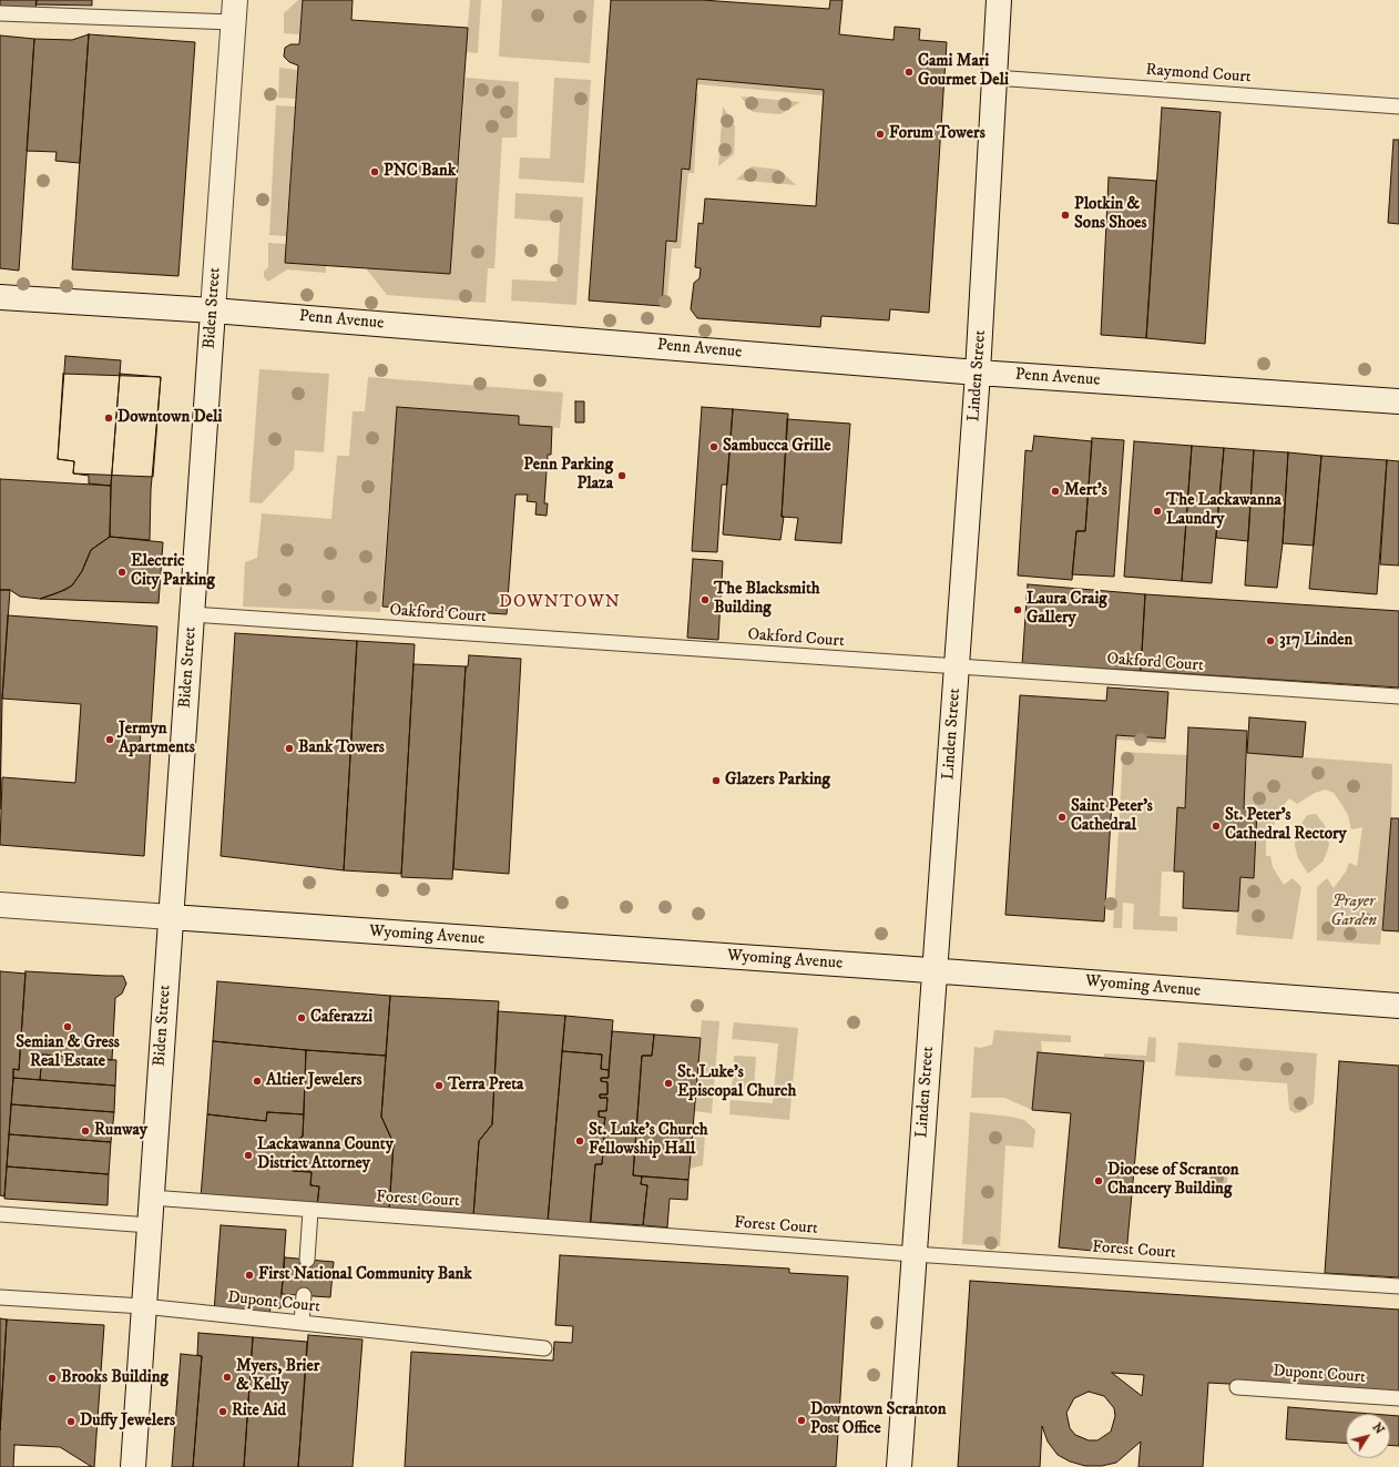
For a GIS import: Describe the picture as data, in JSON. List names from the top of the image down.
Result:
{
  "streets": {
    "main road": [
      "Biden Street",
      "Penn Avenue",
      "Linden Street",
      "Wyoming Avenue"
    ],
    "lane": [
      "Raymond Court",
      "Oakford Court",
      "Forest Court",
      "Dupont Court"
    ]
  },
  "crossings": [
    ["Raymond Court", "Linden Street"],
    ["Biden Street", "Penn Avenue"],
    ["Biden Street", "Oakford Court"],
    ["Biden Street", "Wyoming Avenue"],
    ["Biden Street", "Forest Court"],
    ["Biden Street", "Dupont Court"],
    ["Penn Avenue", "Linden Street"],
    ["Linden Street", "Oakford Court"],
    ["Linden Street", "Wyoming Avenue"],
    ["Linden Street", "Forest Court"]
  ],
  "districts": ["DOWNTOWN"],
  "parks": ["Prayer Garden"],
  "places": [
    "Cami Mari Gourmet Deli",
    "Forum Towers",
    "PNC Bank",
    "Plotkin & Sons Shoes",
    "Downtown Deli",
    "Sambucca Grille",
    "Penn Parking Plaza",
    "Mert's",
    "The Lackawanna Laundry",
    "Electric City Parking",
    "The Blacksmith Building",
    "Laura Craig Gallery",
    "317 Linden",
    "Jermyn Apartments",
    "Bank Towers",
    "Glazers Parking",
    "Saint Peter's Cathedral",
    "St. Peter's Cathedral Rectory",
    "Caferazzi",
    "Semian & Gress Real Estate",
    "Altier Jewelers",
    "St. Luke's Episcopal Church",
    "Terra Preta",
    "Runway",
    "St. Luke's Church Fellowship Hall",
    "Lackawanna County District Attorney",
    "Diocese of Scranton Chancery Building",
    "First National Community Bank",
    "Myers, Brier & Kelly",
    "Brooks Building",
    "Rite Aid",
    "Downtown Scranton Post Office",
    "Duffy Jewelers"
  ],
  "north": "top right"
}
